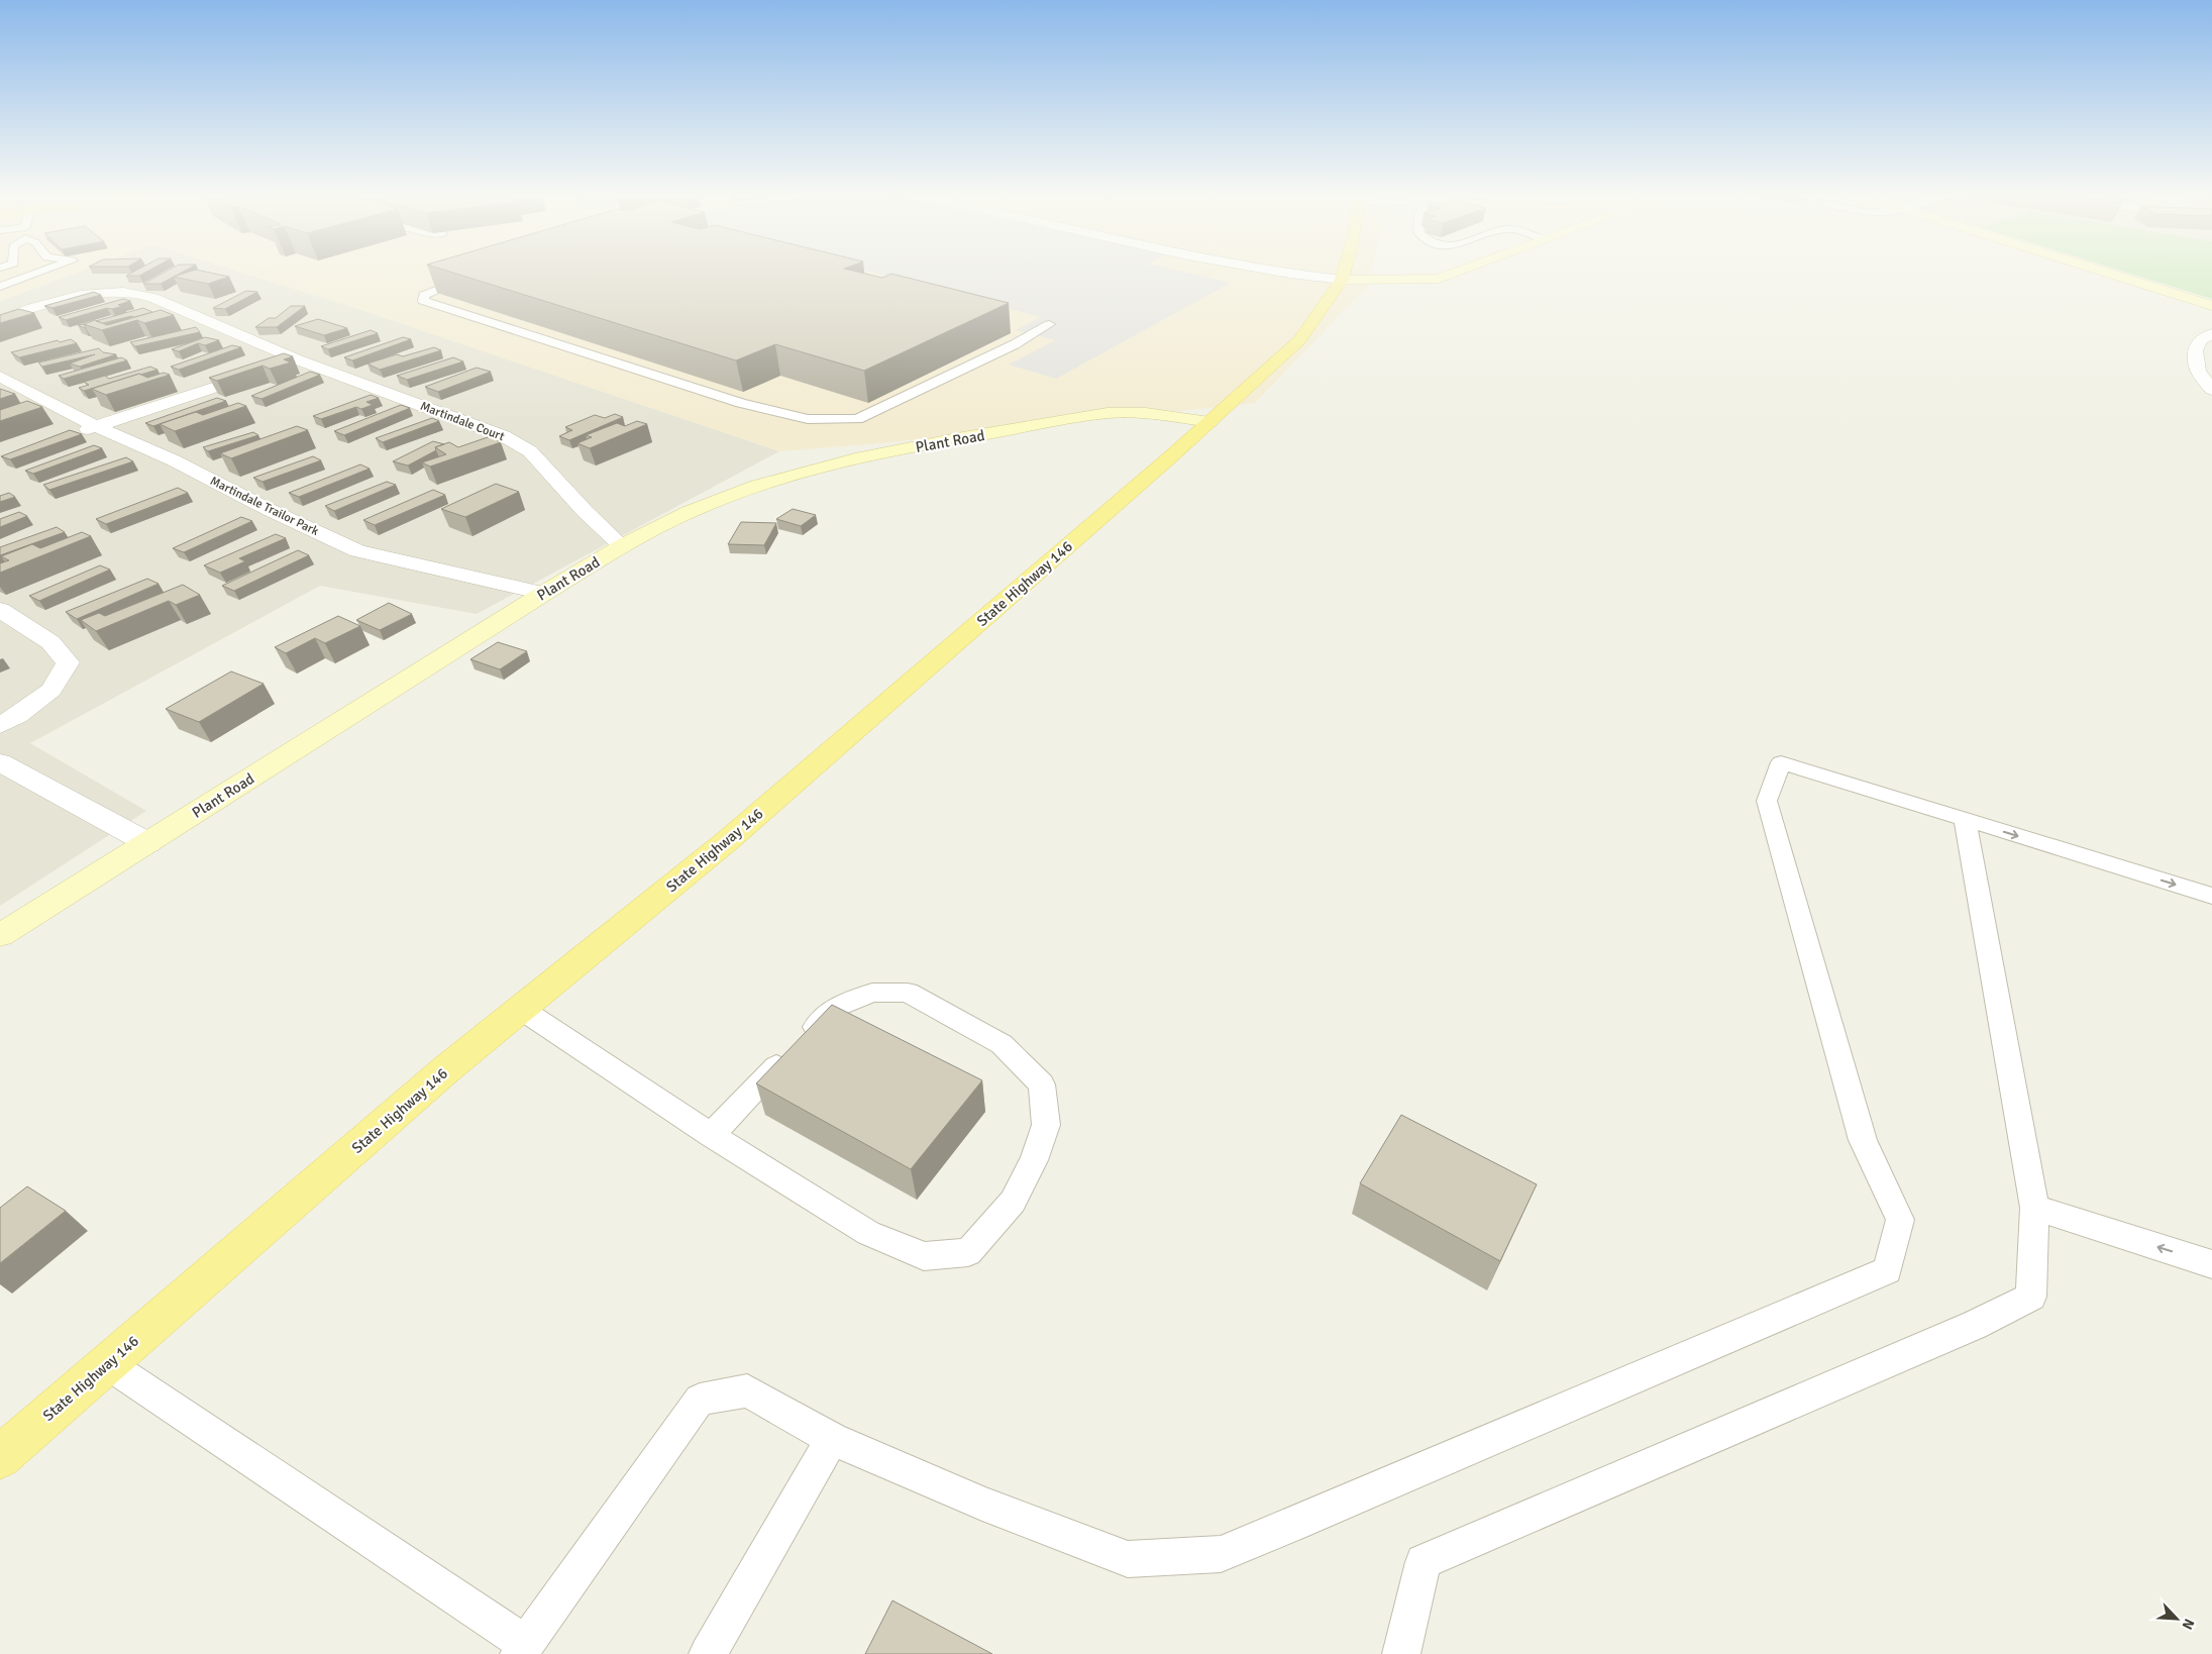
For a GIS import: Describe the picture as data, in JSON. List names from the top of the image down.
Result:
{
  "streets": {
    "main road": ["State Highway 146"],
    "street": ["Martindale Court", "Plant Road", "Martindale Trailor Park"]
  },
  "crossings": [
    ["Martindale Court", "Plant Road"],
    ["Plant Road", "Martindale Trailor Park"],
    ["Plant Road", "State Highway 146"]
  ],
  "north": "bottom right"
}
